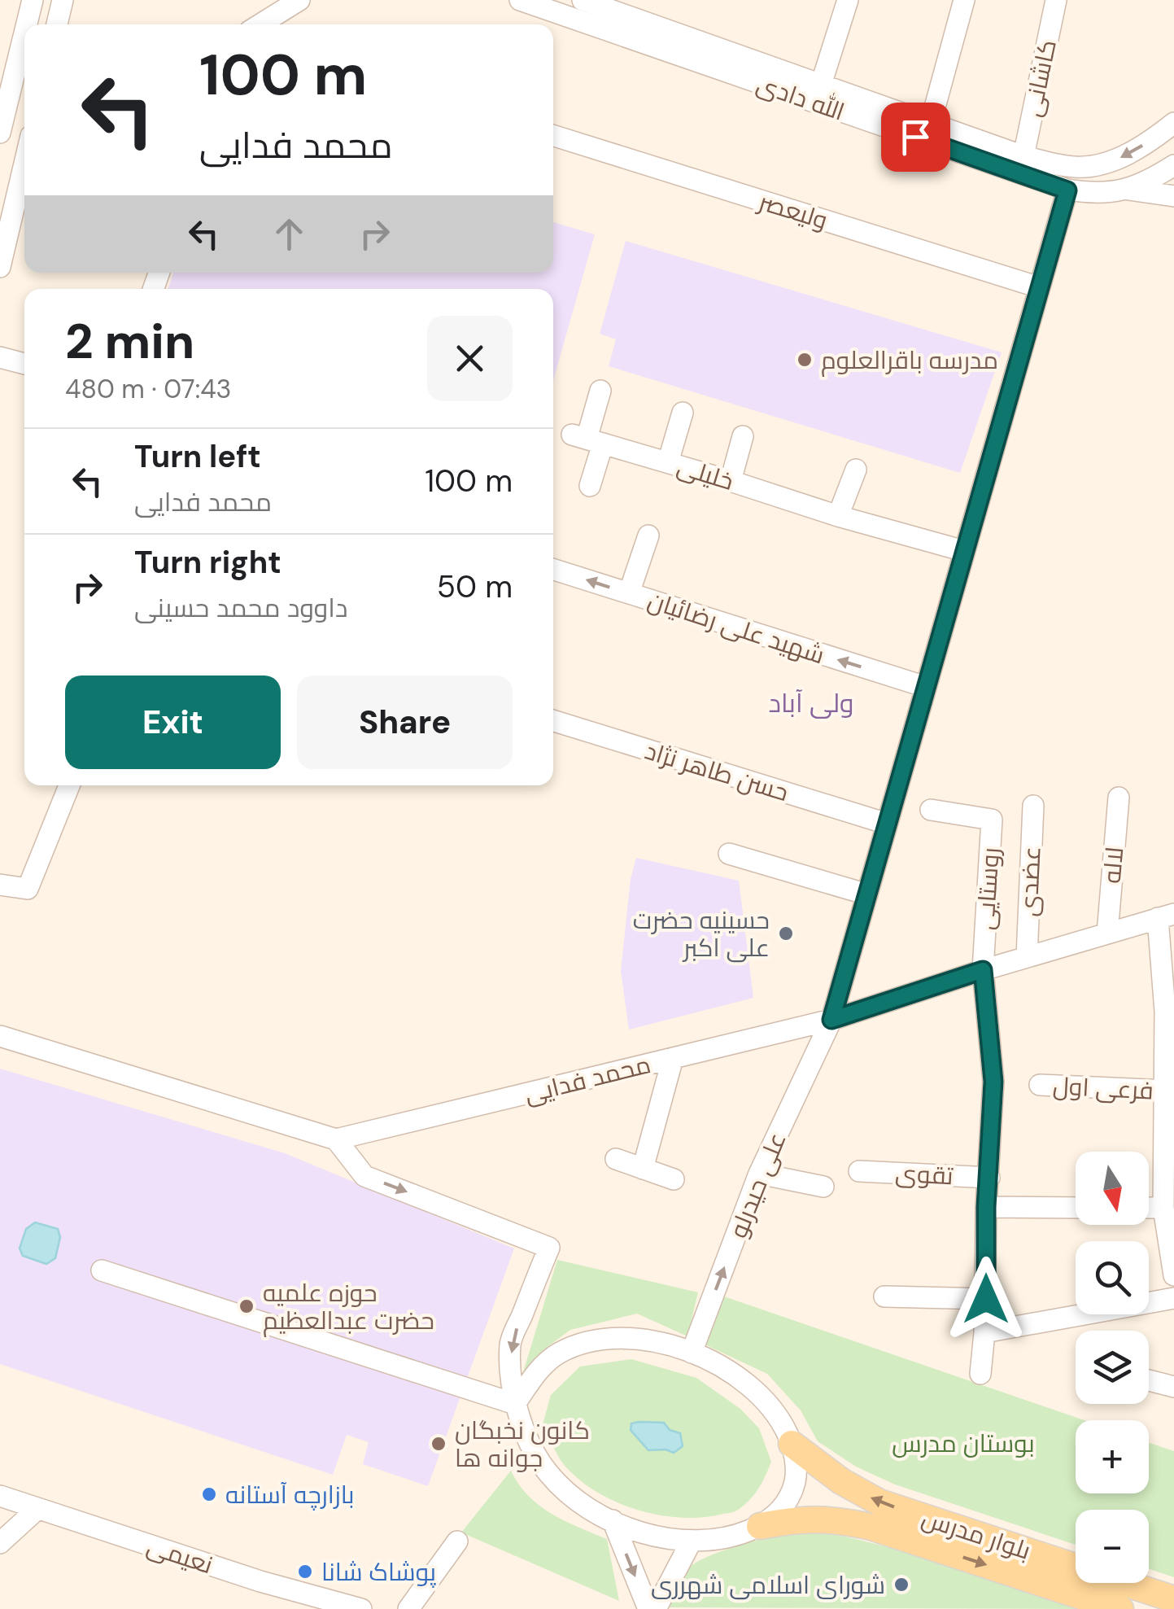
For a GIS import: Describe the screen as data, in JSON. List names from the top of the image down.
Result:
{
  "streets": {
    "main road": ["بلوار مدرس"],
    "street": [
      "کاشانی",
      "الله دادی",
      "ولیعصر",
      "خلیلی",
      "شهید علی رضائیان",
      "حسن طاهر نژاد",
      "لاله",
      "عضدی",
      "روستایی",
      "محمد فدایی",
      "فرعی اول",
      "تقوی",
      "علی حیدرلو",
      "نعیمی"
    ]
  },
  "crossings": [
    ["کاشانی", "الله دادی"],
    ["الله دادی", "علی حیدرلو"],
    ["ولیعصر", "علی حیدرلو"],
    ["خلیلی", "علی حیدرلو"],
    ["شهید علی رضائیان", "علی حیدرلو"],
    ["حسن طاهر نژاد", "علی حیدرلو"],
    ["لاله", "محمد فدایی"],
    ["عضدی", "محمد فدایی"],
    ["روستایی", "محمد فدایی"],
    ["محمد فدایی", "علی حیدرلو"],
    ["علی حیدرلو", "بلوار مدرس"]
  ],
  "one_way": ["شهید علی رضائیان"],
  "districts": ["ولی آباد"],
  "parks": ["بوستان مدرس"],
  "places": [
    "مدرسه باقرالعلوم",
    "حسینیه حضرت علی اکبر",
    "حوزه علمیه حضرت عبدالعظیم",
    "کانون نخبگان جوانه ها",
    "بازارچه آستانه",
    "پوشاک شانا",
    "شورای اسلامی شهرری"
  ],
  "north": "bottom",
  "page": {
    "turn": ["100 m", "محمد فدایی"],
    "heading": ["2 min", "480 m · 07:43"],
    "list": [
      {
        "name": "Turn left",
        "note": "محمد فدایی",
        "value": "100 m"
      },
      {
        "name": "Turn right",
        "note": "داوود محمد حسینی",
        "value": "50 m"
      }
    ],
    "buttons": ["Exit", "Share"],
    "map_buttons": ["+", "−"]
  }
}
